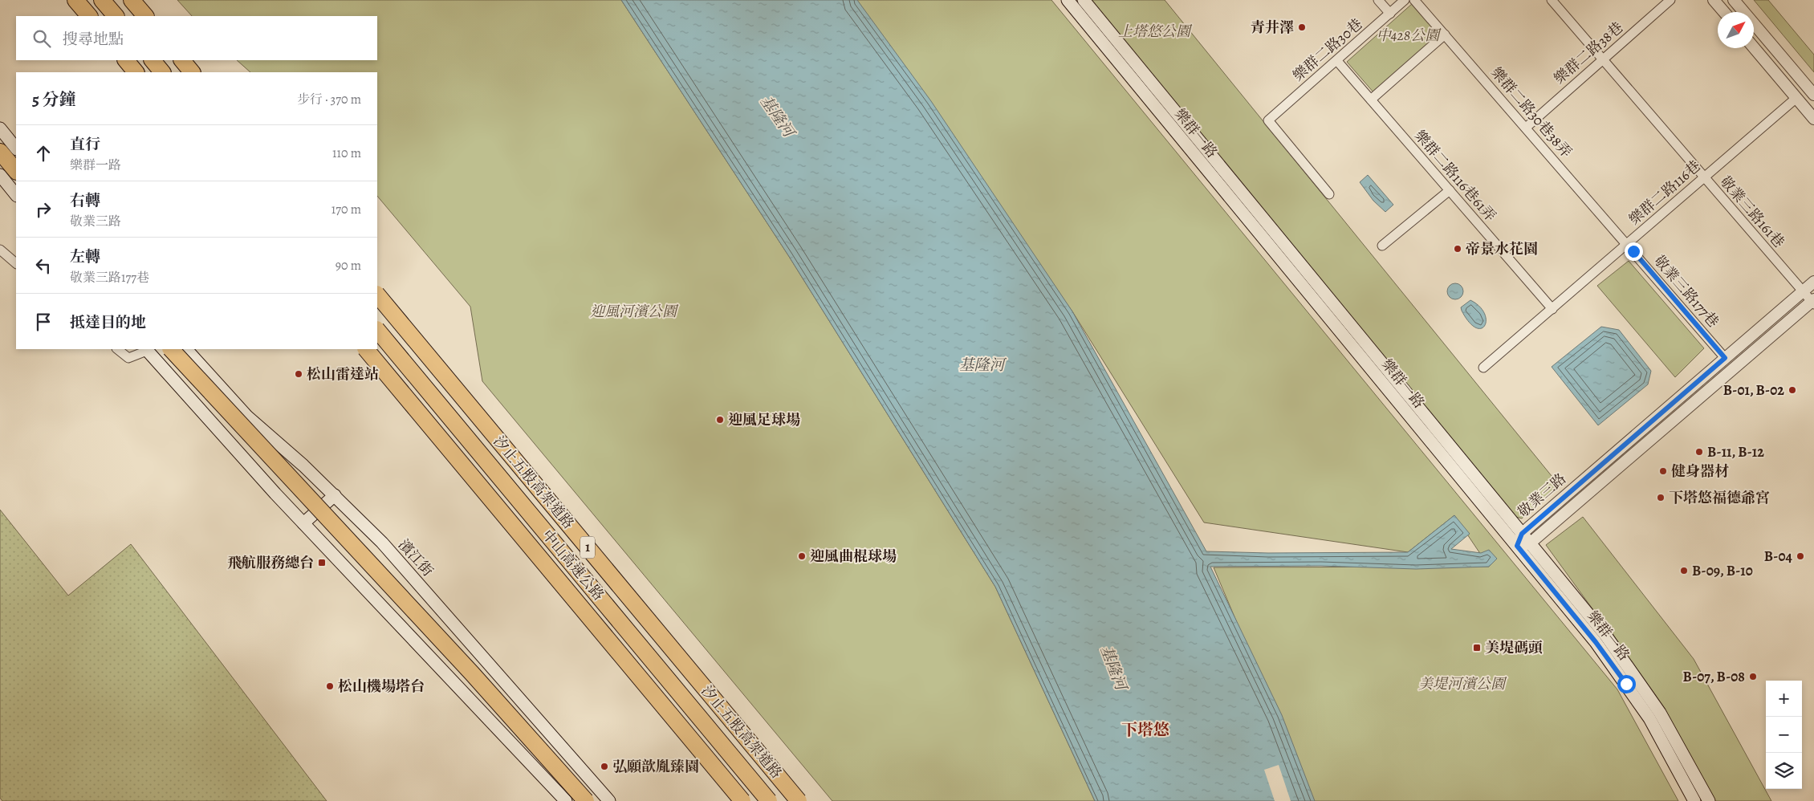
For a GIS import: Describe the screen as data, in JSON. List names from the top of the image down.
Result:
{
  "streets": {
    "highway": ["汐止五股高架道路", "1", "中山高速公路"],
    "main road": ["樂群一路", "濱江街"],
    "street": [
      "樂群二路30巷",
      "樂群二路38巷",
      "樂群二路30巷38弄",
      "樂群二路116巷61弄",
      "樂群二路116巷",
      "敬業三路161巷",
      "敬業三路177巷",
      "敬業三路"
    ]
  },
  "crossings": [
    ["樂群二路30巷", "樂群二路116巷61弄"],
    ["樂群二路38巷", "樂群二路30巷38弄"],
    ["樂群二路38巷", "敬業三路161巷"],
    ["樂群二路30巷38弄", "樂群二路116巷"],
    ["樂群二路30巷38弄", "敬業三路177巷"],
    ["樂群一路", "敬業三路"],
    ["樂群二路116巷61弄", "樂群二路116巷"],
    ["樂群二路116巷", "敬業三路161巷"],
    ["樂群二路116巷", "敬業三路177巷"],
    ["敬業三路161巷", "敬業三路"],
    ["敬業三路177巷", "敬業三路"]
  ],
  "districts": ["下塔悠"],
  "water": ["基隆河"],
  "parks": [
    "上塔悠公園",
    "中428公園",
    "迎風河濱公園",
    "美堤河濱公園"
  ],
  "places": {
    "other": [
      "青井澤",
      "帝景水花園",
      "松山雷達站",
      "B-01, B-02",
      "迎風足球場",
      "B-11, B-12",
      "健身器材",
      "下塔悠福德爺宮",
      "迎風曲棍球場",
      "B-04",
      "B-09, B-10",
      "B-07, B-08",
      "松山機場塔台",
      "弘願歆胤臻園"
    ],
    "transit": ["飛航服務總台", "美堤碼頭"]
  },
  "north": "top right",
  "page": {
    "search": "搜尋地點",
    "heading": ["5 分鐘", "步行 · 370 m"],
    "list": [
      ["直行", "樂群一路", "110 m"],
      ["右轉", "敬業三路", "170 m"],
      ["左轉", "敬業三路177巷", "90 m"],
      "抵達目的地"
    ],
    "map_buttons": ["+", "−"]
  }
}
